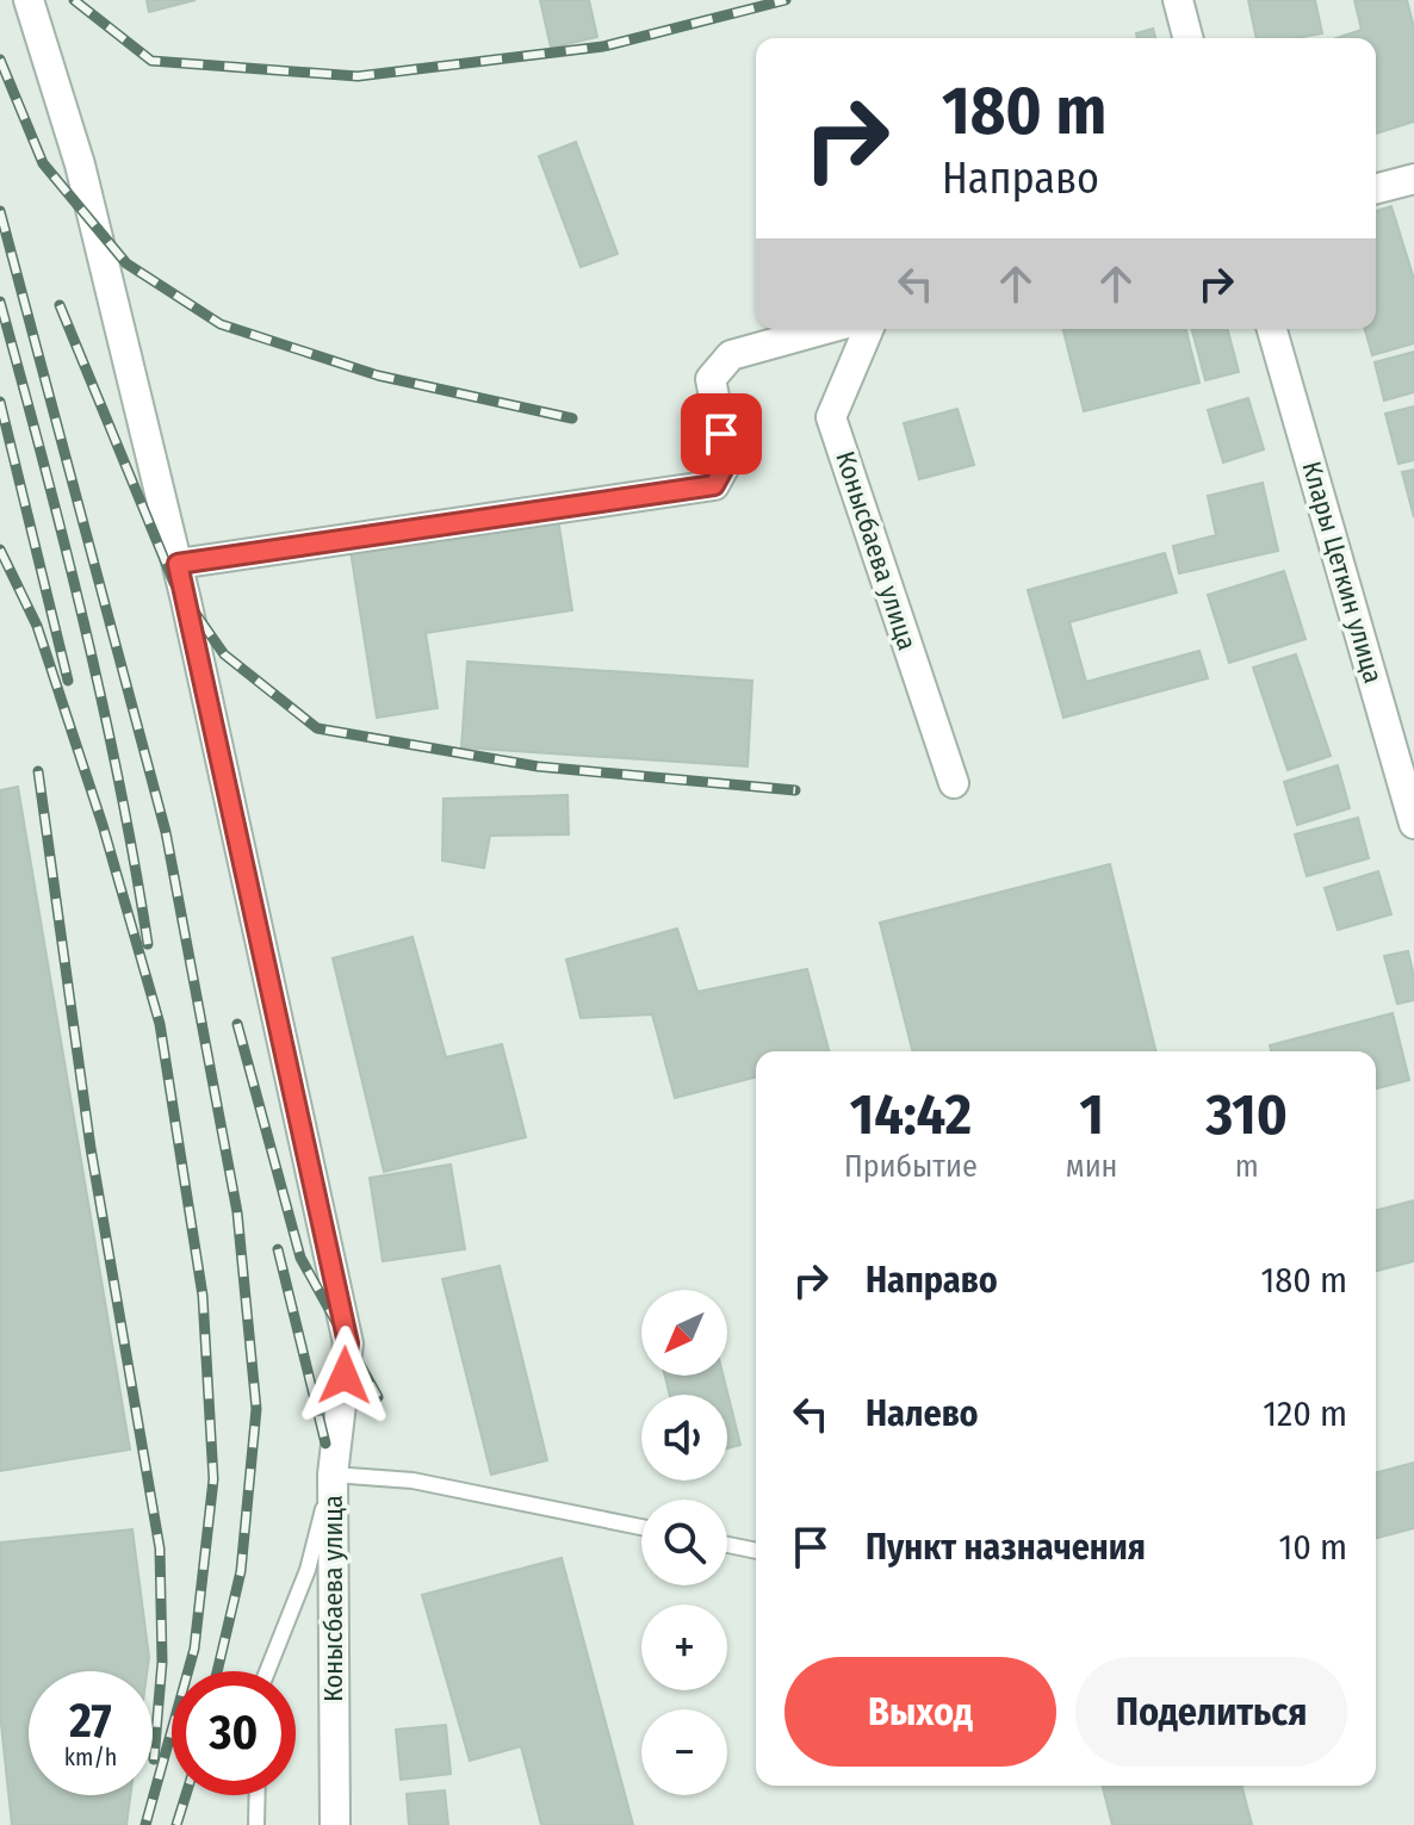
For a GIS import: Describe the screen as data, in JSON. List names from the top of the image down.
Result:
{
  "streets": {
    "street": ["Конысбаева улица", "Клары Цеткин улица"]
  },
  "north": "bottom left",
  "page": {
    "turn": ["180 m", "Направо"],
    "eta": [
      "14:42",
      "Прибытие",
      "1",
      "мин",
      "310",
      "m"
    ],
    "list": [
      {
        "name": "Направо",
        "value": "180 m"
      },
      {
        "name": "Налево",
        "value": "120 m"
      },
      {
        "name": "Пункт назначения",
        "value": "10 m"
      }
    ],
    "map_buttons": ["+", "−"],
    "buttons": ["Выход", "Поделиться"],
    "speed": "27 km/h",
    "limit": "30"
  }
}
